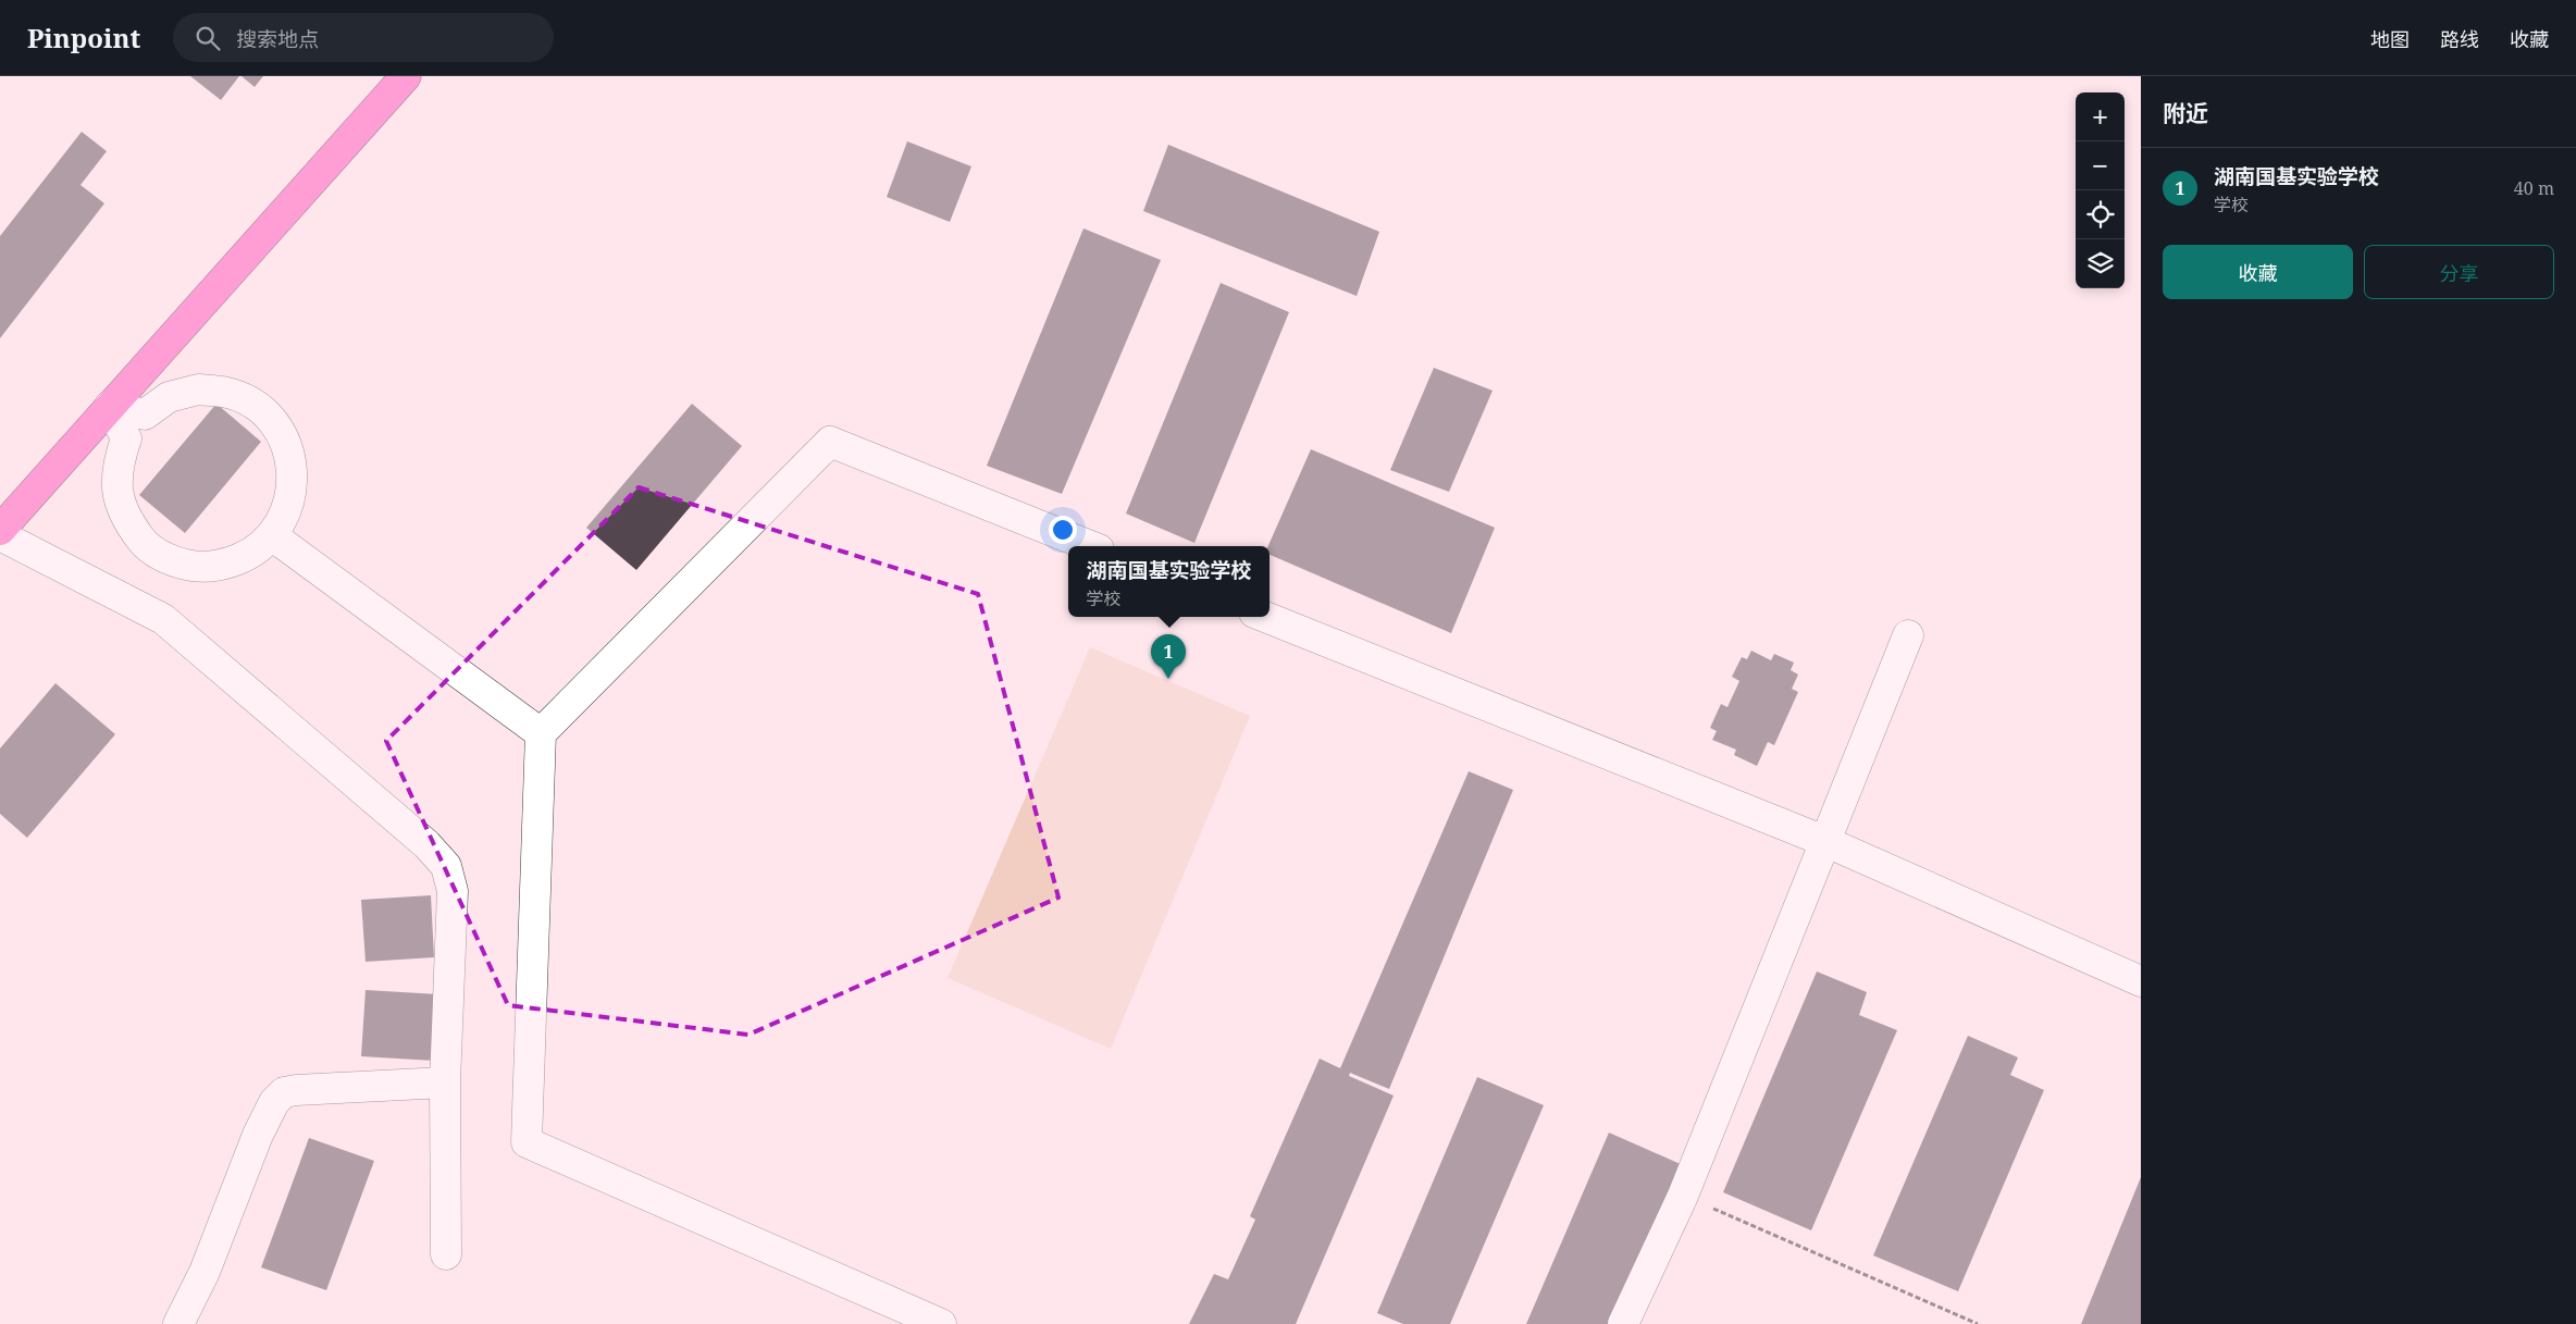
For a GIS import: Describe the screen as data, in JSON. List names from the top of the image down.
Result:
{
  "page": {
    "header": "Pinpoint",
    "search": "搜索地点",
    "nav": ["地图", "路线", "收藏"],
    "heading": "附近",
    "map_buttons": ["+", "−"],
    "list": [
      {
        "mark": "1",
        "name": "湖南国基实验学校",
        "note": "学校",
        "value": "40 m"
      }
    ],
    "buttons": ["收藏", "分享"],
    "popup": ["湖南国基实验学校", "学校"],
    "pins": "1"
  }
}
